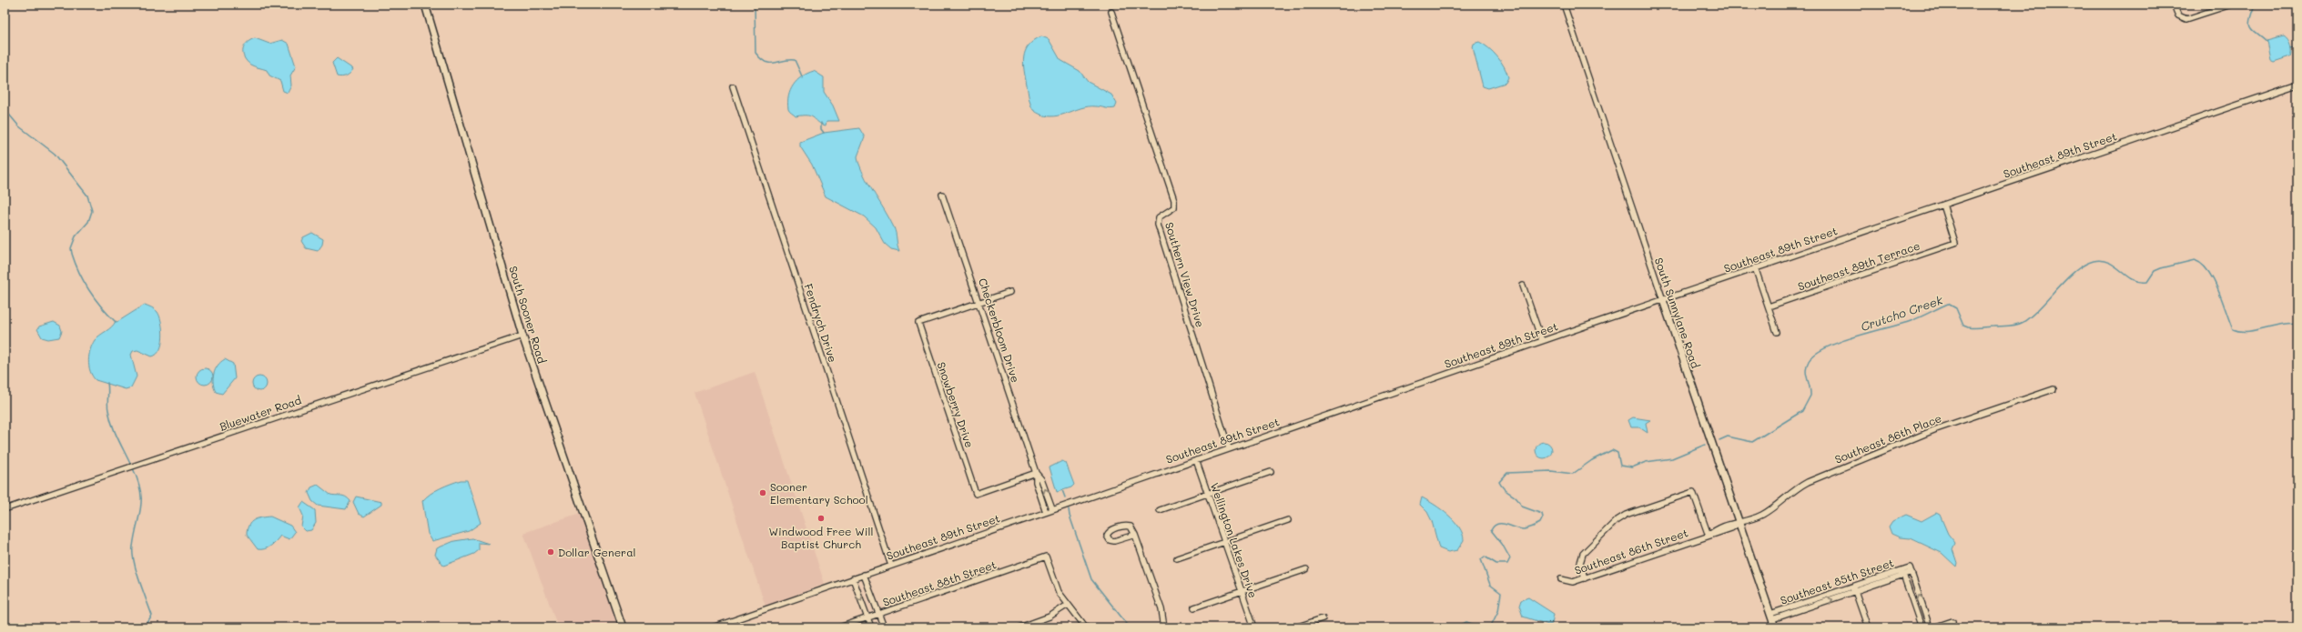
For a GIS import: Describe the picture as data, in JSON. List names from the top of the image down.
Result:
{
  "streets": {
    "main road": ["South Sunnylane Road", "South Sooner Road"],
    "street": [
      "Southeast 89th Street",
      "Southeast 89th Terrace",
      "Southern View Drive",
      "Fendrych Drive",
      "Checkerbloom Drive",
      "Snowberry Drive",
      "Bluewater Road",
      "Southeast 86th Place",
      "Wellington Lakes Drive",
      "Southeast 86th Street",
      "Southeast 85th Street",
      "Southeast 88th Street"
    ]
  },
  "crossings": [
    ["Southeast 89th Street", "Southeast 89th Terrace"],
    ["Southeast 89th Street", "Southern View Drive"],
    ["Southeast 89th Street", "South Sunnylane Road"],
    ["Southeast 89th Street", "Fendrych Drive"],
    ["Southeast 89th Street", "Checkerbloom Drive"],
    ["Southeast 89th Street", "Wellington Lakes Drive"],
    ["South Sunnylane Road", "Southeast 86th Place"],
    ["South Sunnylane Road", "Southeast 86th Street"],
    ["South Sunnylane Road", "Southeast 85th Street"],
    ["South Sooner Road", "Bluewater Road"],
    ["Checkerbloom Drive", "Snowberry Drive"],
    ["Southeast 86th Place", "Southeast 86th Street"]
  ],
  "water": ["Crutcho Creek"],
  "places": ["Sooner Elementary School", "Windwood Free Will Baptist Church", "Dollar General"]
}
